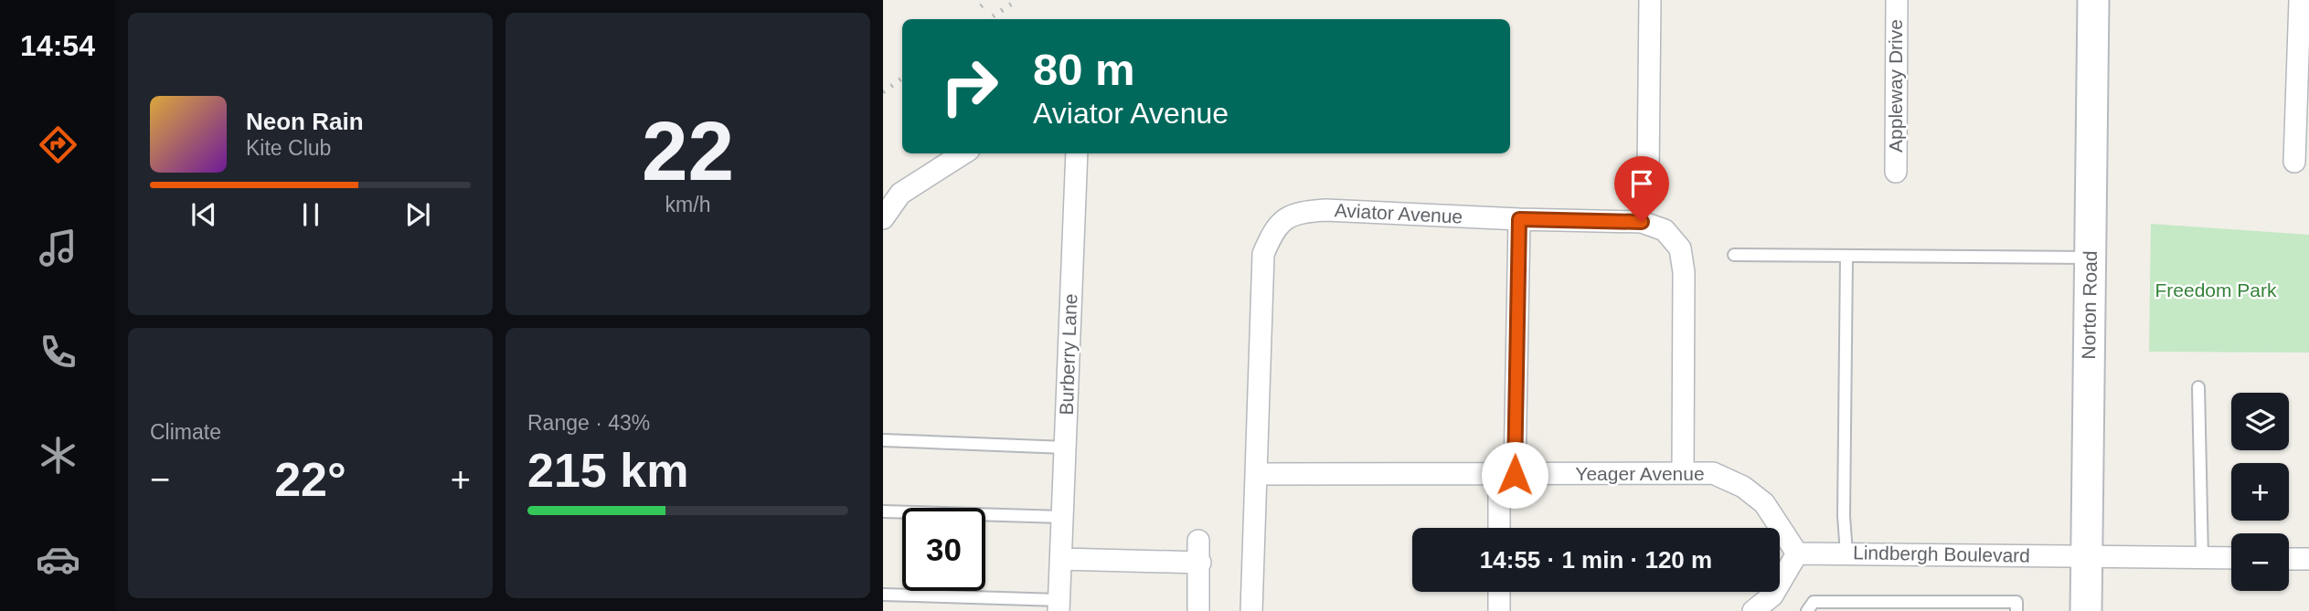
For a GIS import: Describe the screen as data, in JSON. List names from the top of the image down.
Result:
{
  "streets": {
    "main road": ["Norton Road"],
    "street": [
      "Appleway Drive",
      "Aviator Avenue",
      "Burberry Lane",
      "Yeager Avenue",
      "Lindbergh Boulevard"
    ]
  },
  "crossings": [
    ["Aviator Avenue", "Yeager Avenue"],
    ["Norton Road", "Lindbergh Boulevard"],
    ["Yeager Avenue", "Lindbergh Boulevard"]
  ],
  "parks": ["Freedom Park"],
  "page": {
    "tabs": "14:54",
    "tile": [
      ["22", "km/h"],
      "Climate",
      ["Range · 43%", "215 km"]
    ],
    "turn": ["80 m", "Aviator Avenue"],
    "song": ["Neon Rain", "Kite Club"],
    "map_buttons": ["+", "−"],
    "heat": ["−", "22°", "+"],
    "limit": "30",
    "trip": "14:55 · 1 min · 120 m"
  }
}
